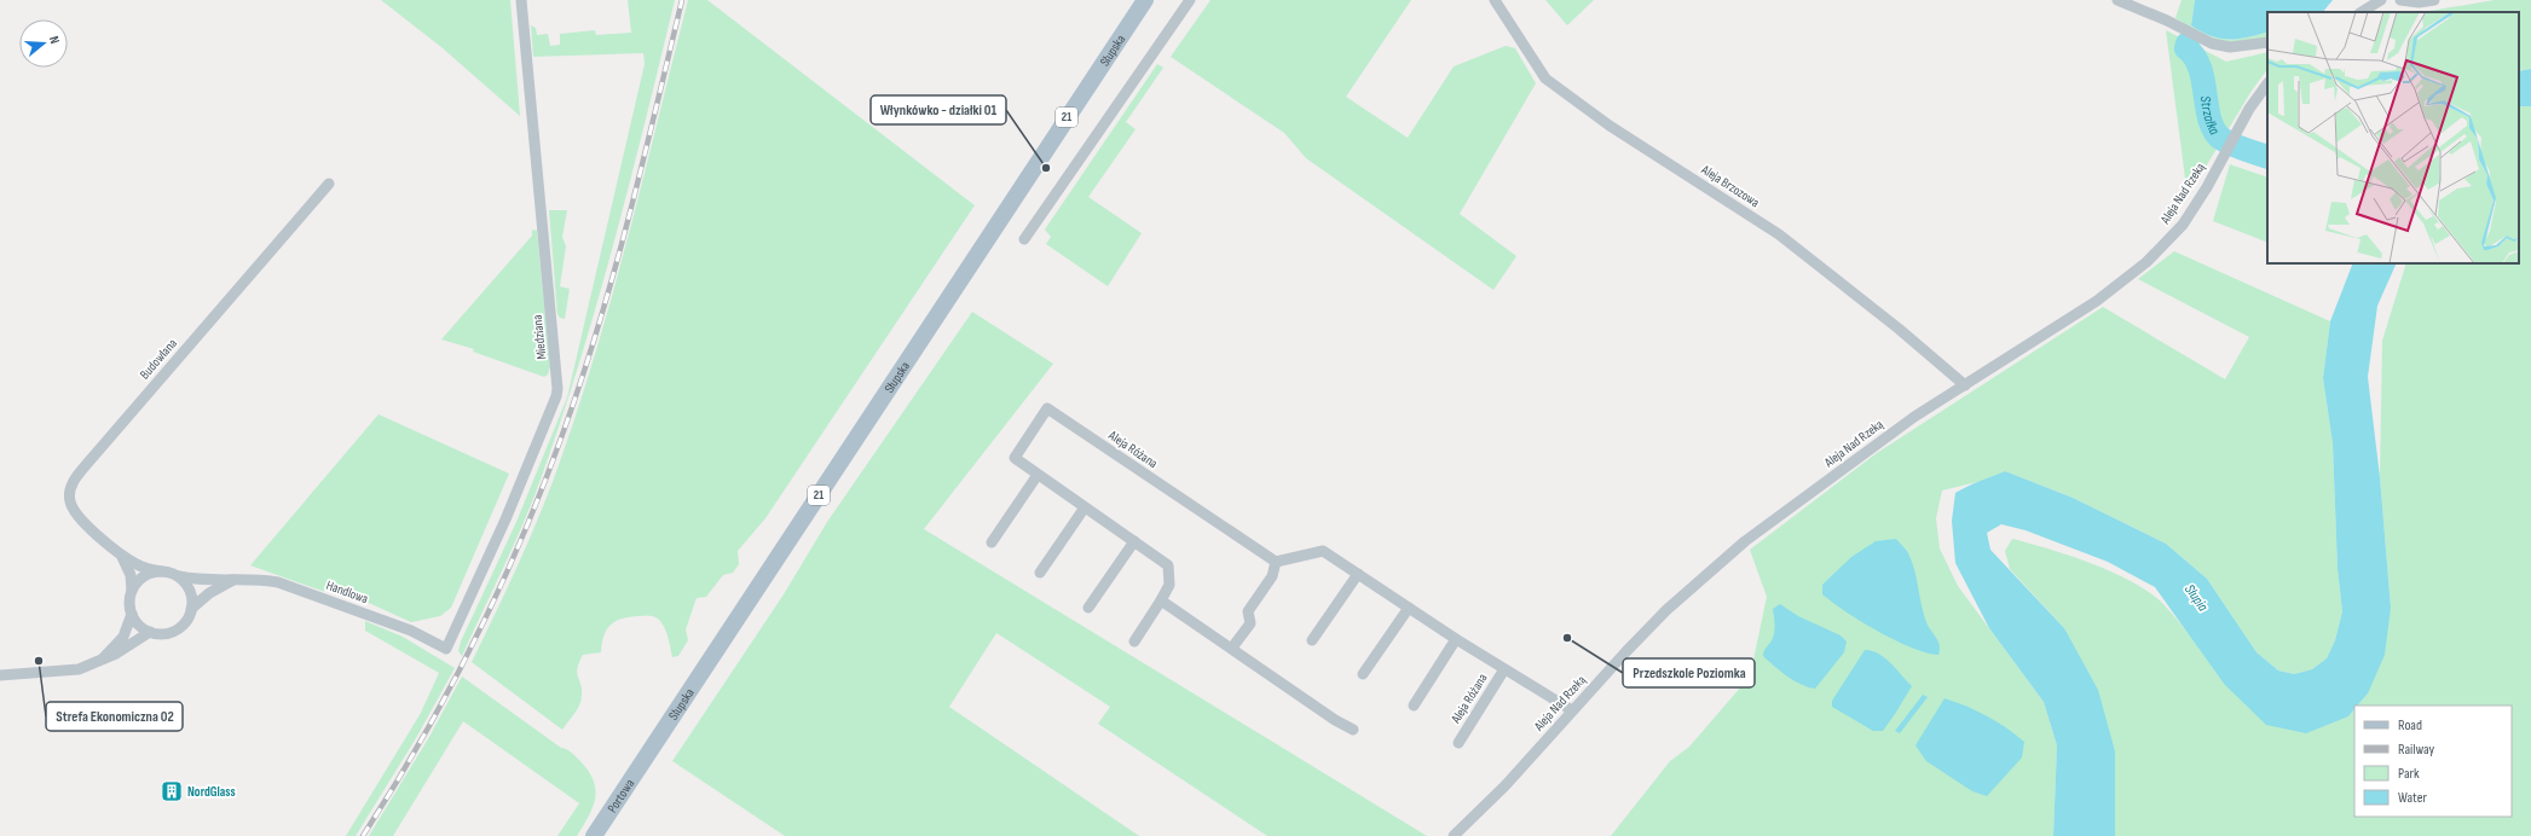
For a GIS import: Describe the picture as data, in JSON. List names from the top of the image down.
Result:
{
  "streets": {
    "main road": ["Słupska", "21", "Portowa"],
    "street": [
      "Aleja Brzozowa",
      "Aleja Nad Rzeką",
      "Miedziana",
      "Budowlana",
      "Aleja Różana",
      "Handlowa"
    ]
  },
  "crossings": [
    ["Słupska", "Portowa"],
    ["Aleja Brzozowa", "Aleja Nad Rzeką"],
    ["Aleja Nad Rzeką", "Aleja Różana"],
    ["Miedziana", "Handlowa"],
    ["Budowlana", "Handlowa"]
  ],
  "water": ["Strzałka", "Słupia"],
  "places": {
    "other": ["Włynkówko - działki 01", "Przedszkole Poziomka", "Strefa Ekonomiczna 02"],
    "building": ["NordGlass"]
  },
  "legend": [
    "Road",
    "Railway",
    "Park",
    "Water"
  ],
  "north": "right"
}
